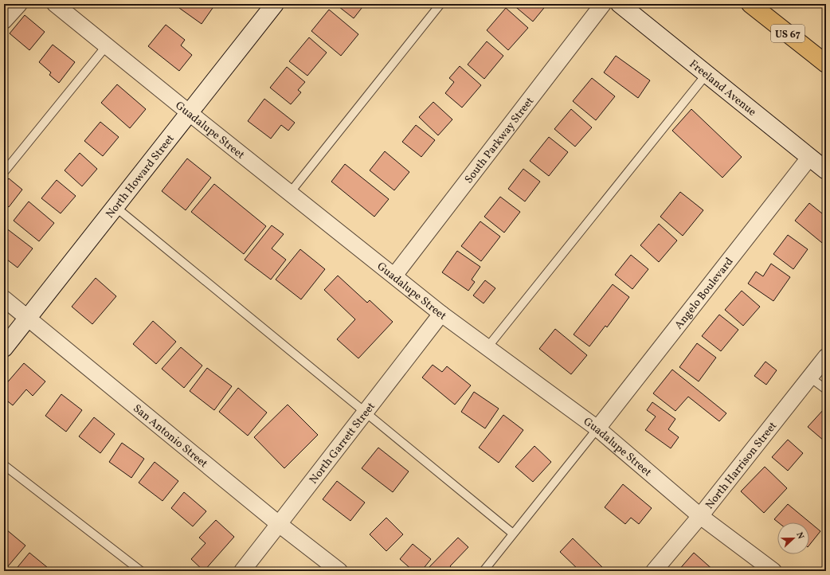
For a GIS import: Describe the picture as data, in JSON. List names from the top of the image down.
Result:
{
  "streets": {
    "highway": ["US 67"],
    "street": [
      "Freeland Avenue",
      "Guadalupe Street",
      "South Parkway Street",
      "North Howard Street",
      "Angelo Boulevard",
      "San Antonio Street",
      "North Garrett Street",
      "North Harrison Street"
    ]
  },
  "crossings": [
    ["Freeland Avenue", "Angelo Boulevard"],
    ["Guadalupe Street", "South Parkway Street"],
    ["Guadalupe Street", "North Howard Street"],
    ["Guadalupe Street", "Angelo Boulevard"],
    ["Guadalupe Street", "North Garrett Street"],
    ["Guadalupe Street", "North Harrison Street"],
    ["North Howard Street", "San Antonio Street"],
    ["San Antonio Street", "North Garrett Street"]
  ],
  "north": "right"
}
